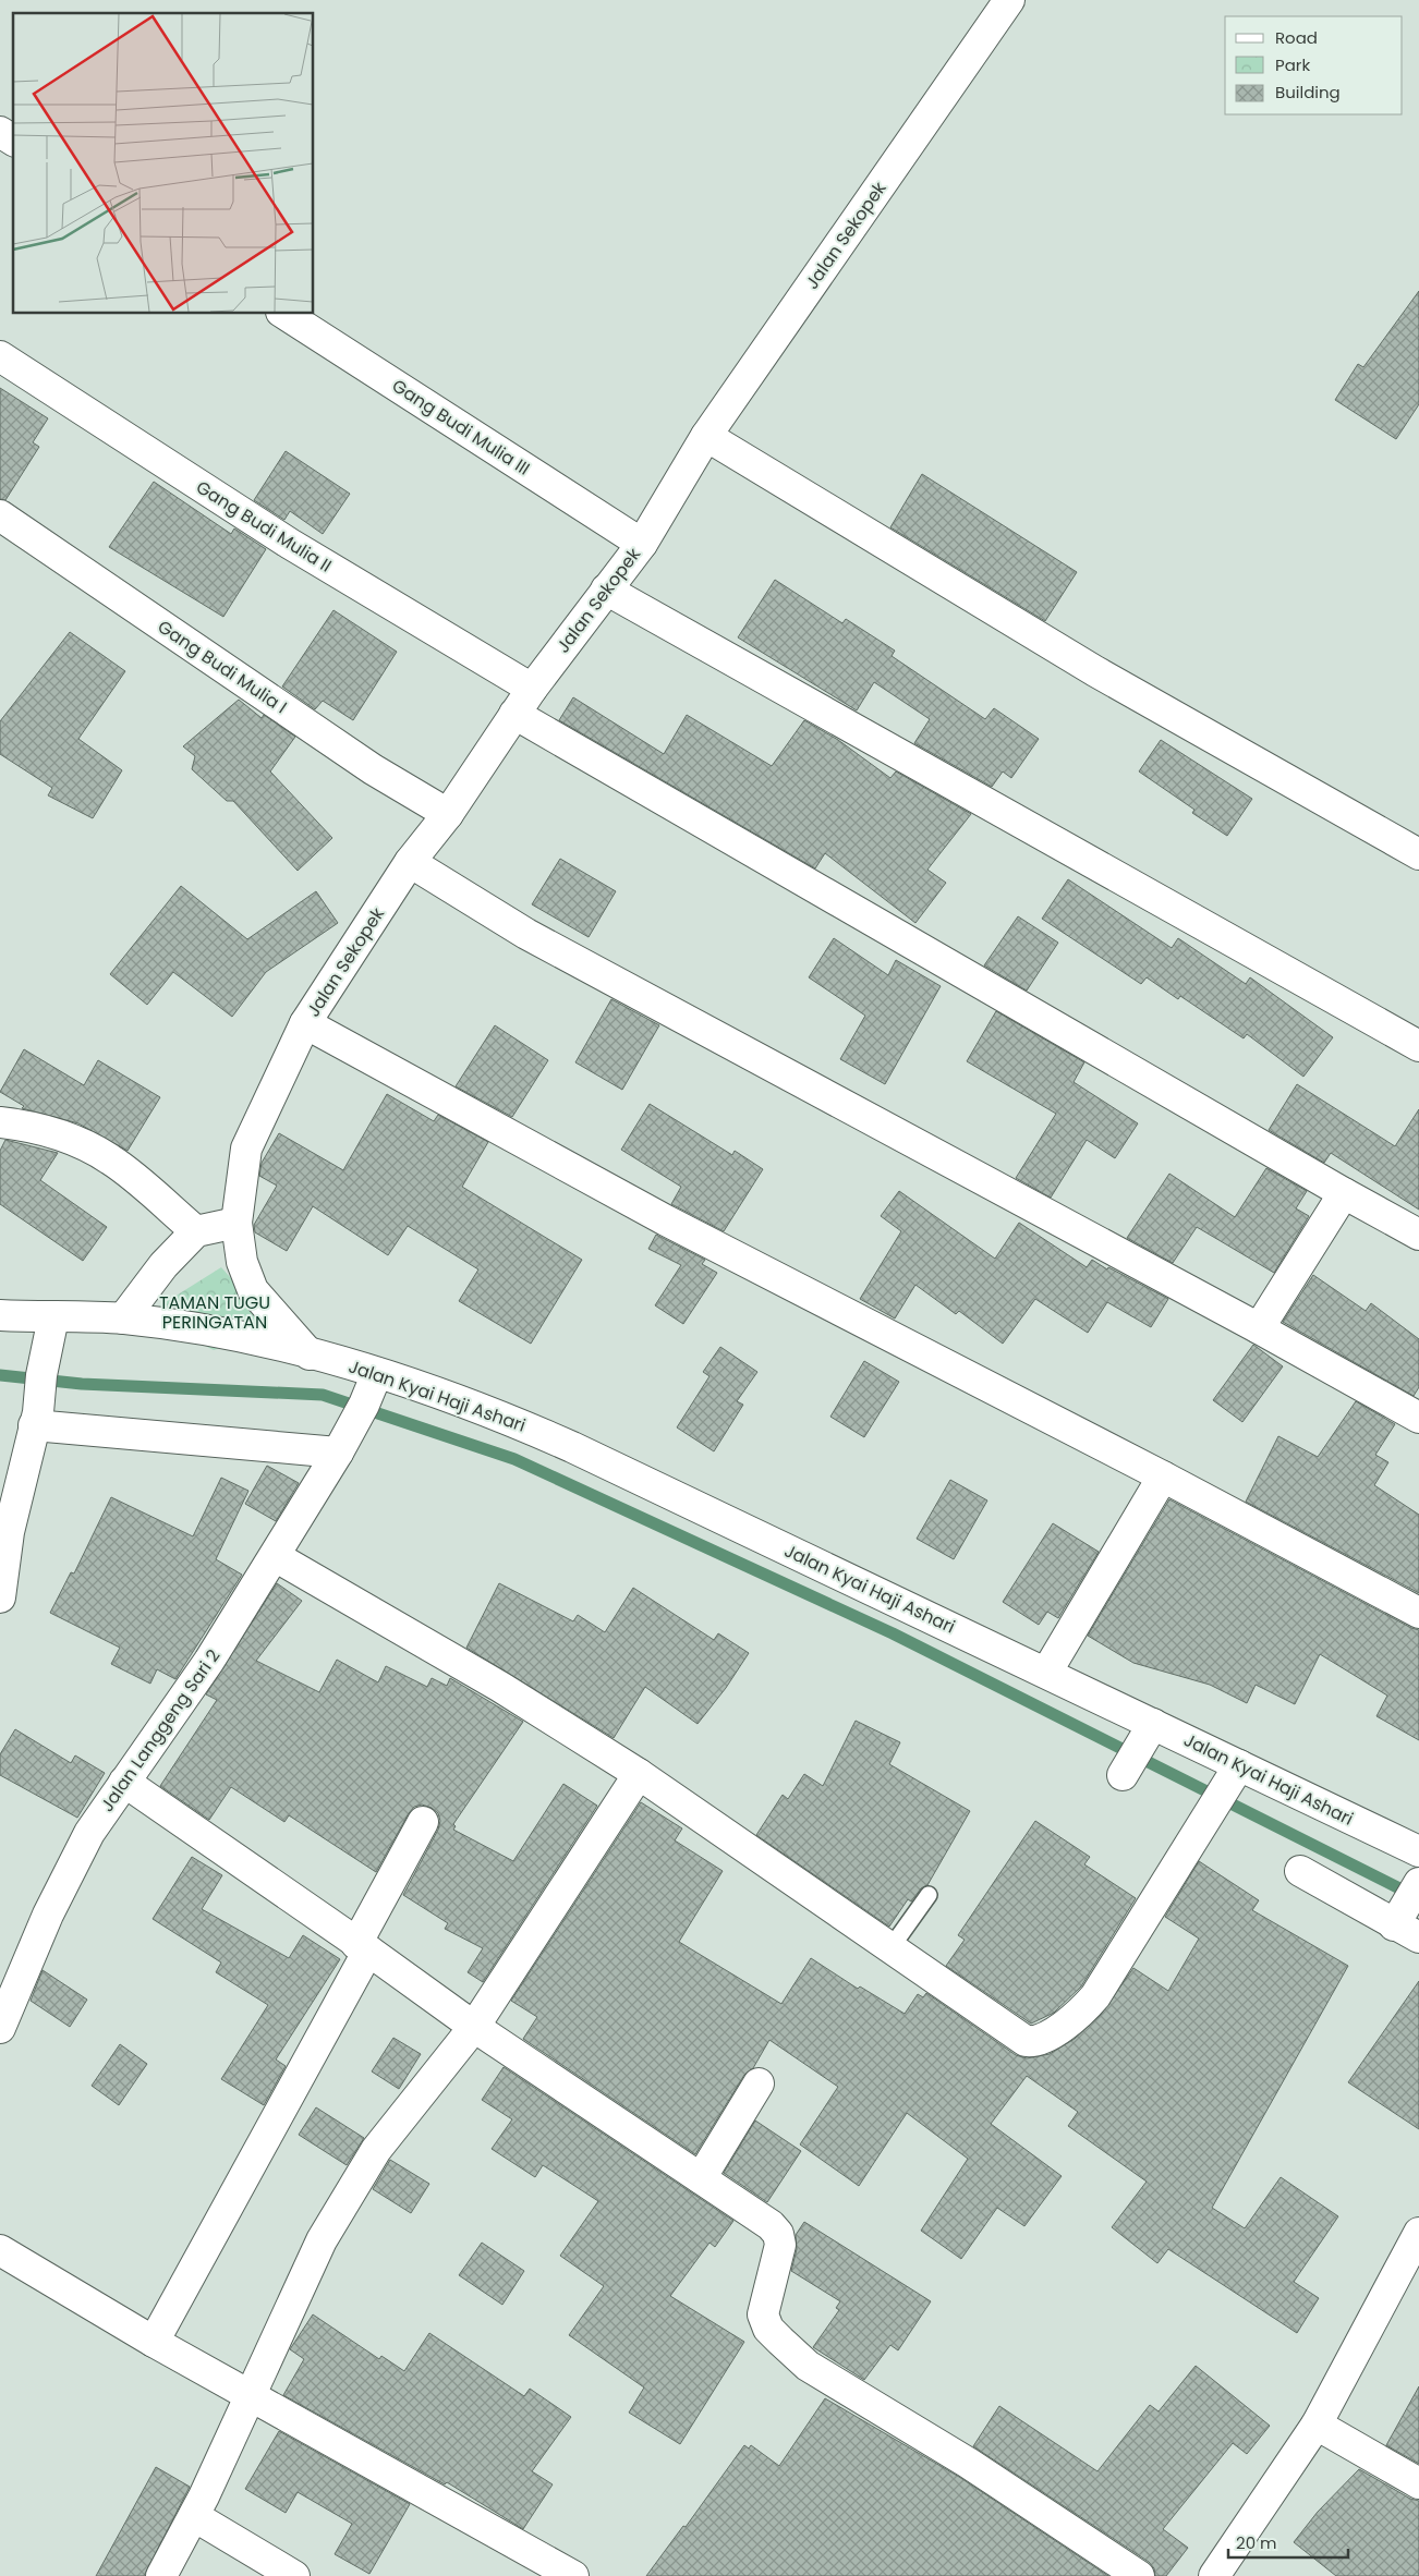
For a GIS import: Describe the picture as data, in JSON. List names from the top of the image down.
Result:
{
  "streets": {
    "street": [
      "Jalan Sekopek",
      "Gang Budi Mulia III",
      "Gang Budi Mulia II",
      "Gang Budi Mulia I",
      "Jalan Kyai Haji Ashari",
      "Jalan Langgeng Sari 2"
    ]
  },
  "crossings": [
    ["Jalan Sekopek", "Gang Budi Mulia III"],
    ["Jalan Sekopek", "Gang Budi Mulia II"],
    ["Jalan Sekopek", "Gang Budi Mulia I"],
    ["Jalan Sekopek", "Jalan Kyai Haji Ashari"],
    ["Jalan Kyai Haji Ashari", "Jalan Langgeng Sari 2"]
  ],
  "parks": ["TAMAN TUGU PERINGATAN"],
  "legend": ["Road", "Park", "Building"],
  "scale_bar": "20 m"
}
